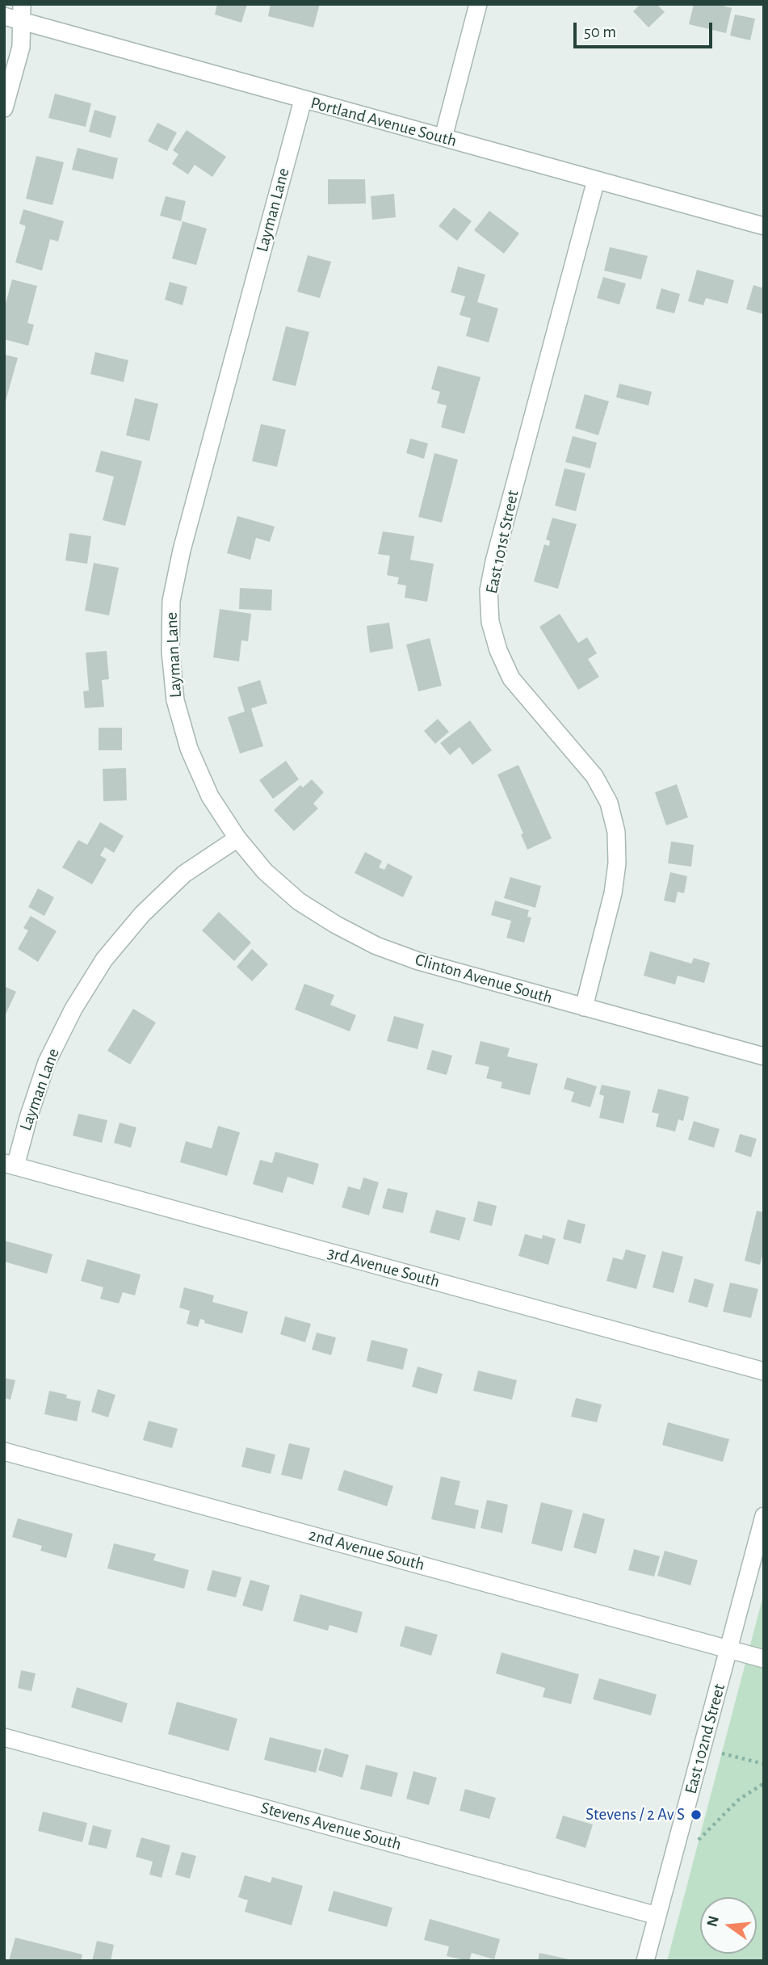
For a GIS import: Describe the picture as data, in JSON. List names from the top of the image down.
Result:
{
  "streets": {
    "street": [
      "Portland Avenue South",
      "Layman Lane",
      "East 101st Street",
      "Clinton Avenue South",
      "3rd Avenue South",
      "2nd Avenue South",
      "East 102nd Street",
      "Stevens Avenue South"
    ]
  },
  "crossings": [
    ["Portland Avenue South", "Layman Lane"],
    ["Portland Avenue South", "East 101st Street"],
    ["Layman Lane", "Clinton Avenue South"],
    ["Layman Lane", "3rd Avenue South"],
    ["East 101st Street", "Clinton Avenue South"],
    ["2nd Avenue South", "East 102nd Street"],
    ["East 102nd Street", "Stevens Avenue South"]
  ],
  "places": ["Stevens / 2 Av S"],
  "scale_bar": "50 m",
  "north": "left"
}
